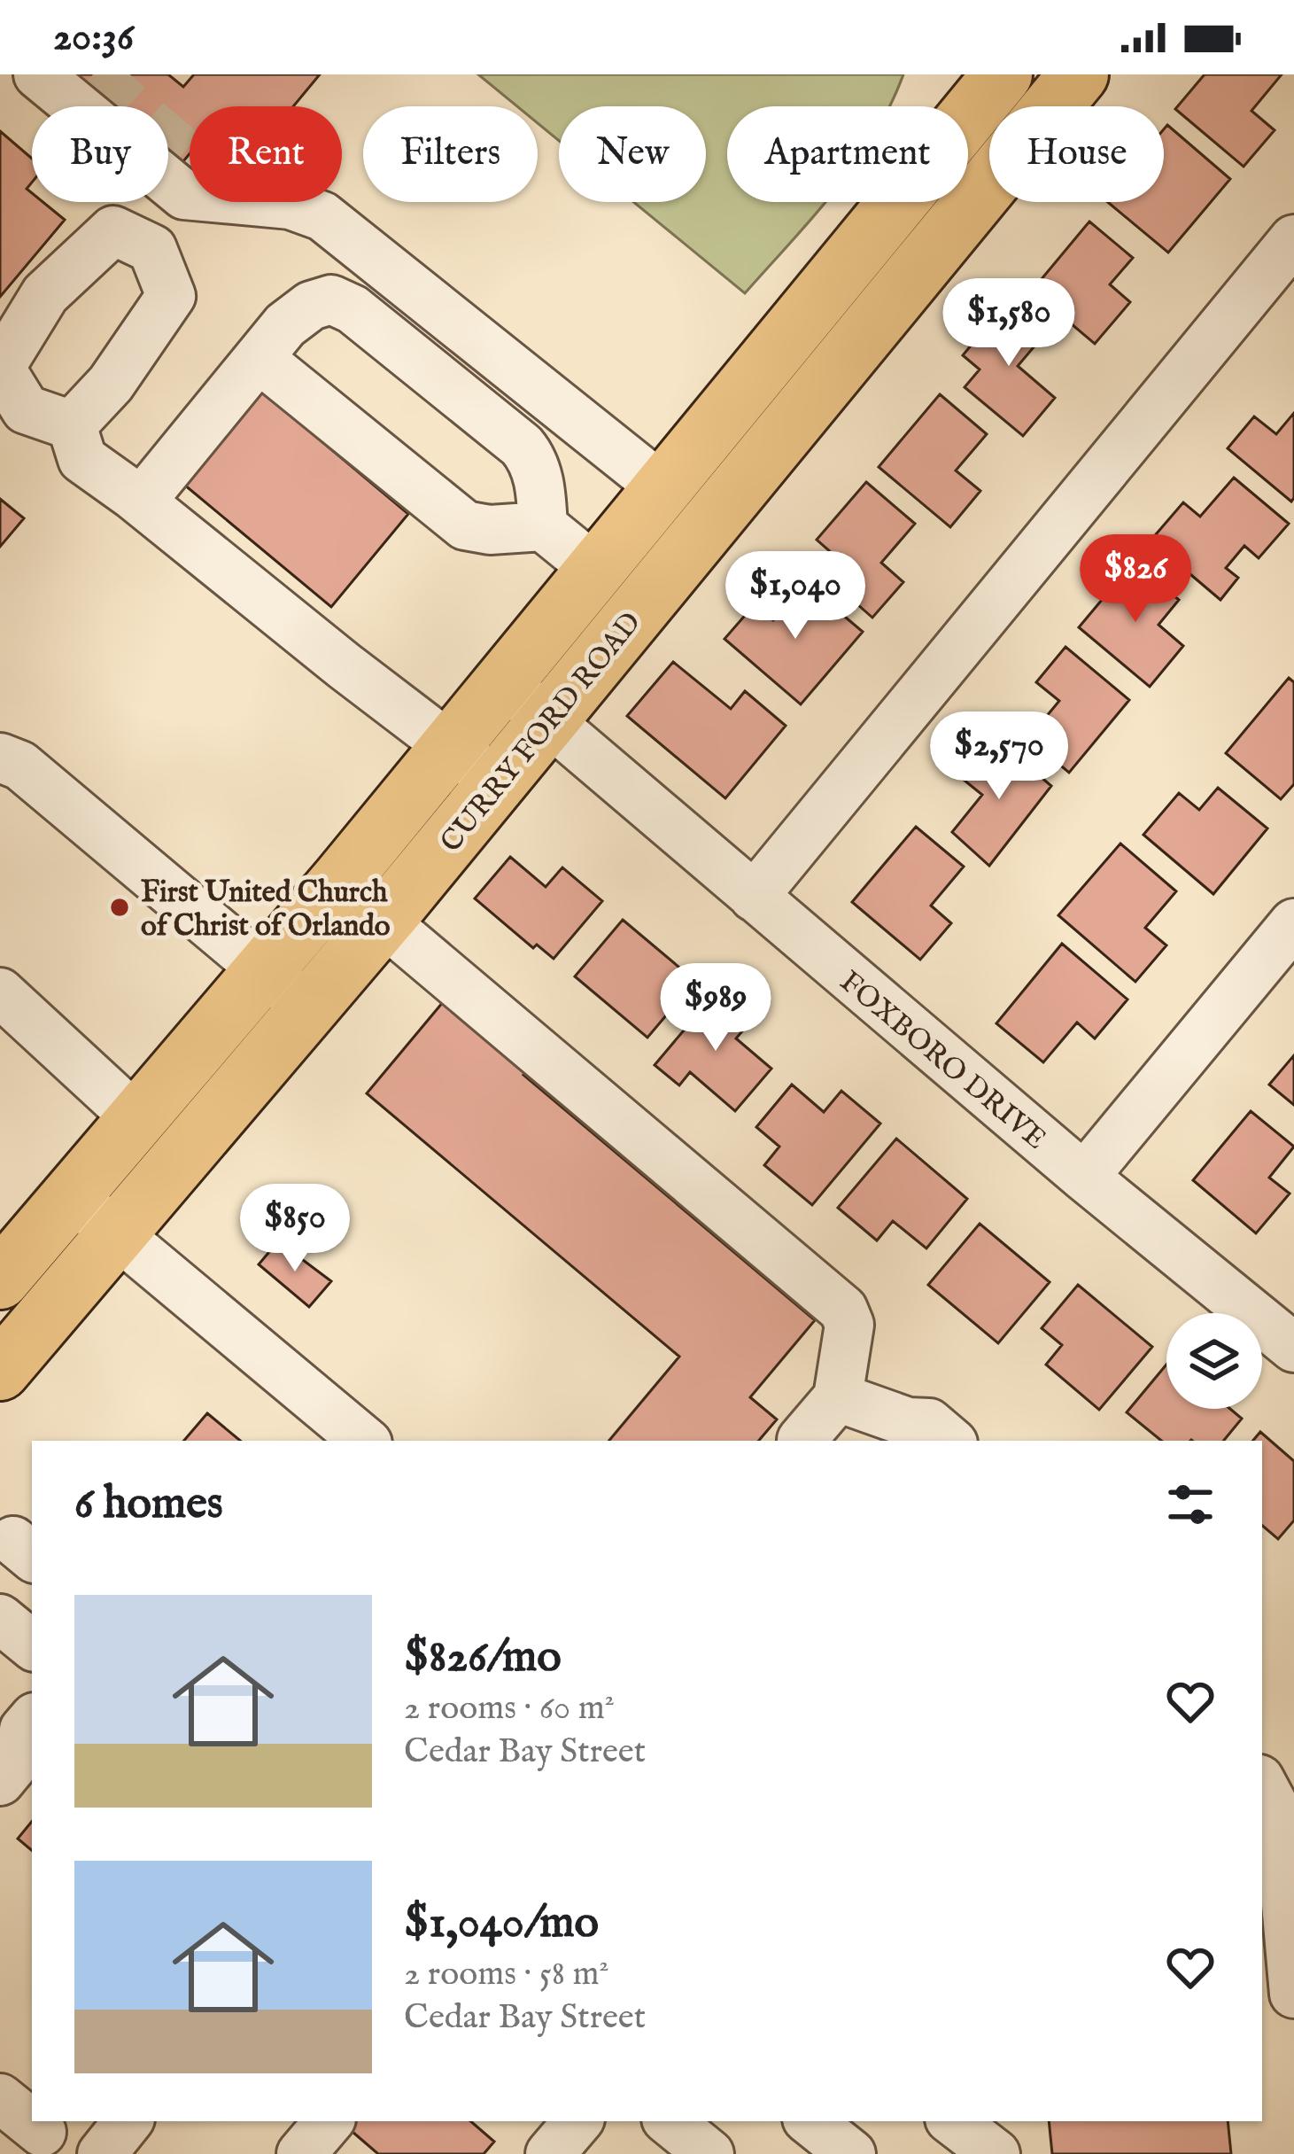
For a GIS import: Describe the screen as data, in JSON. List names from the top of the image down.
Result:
{
  "streets": {
    "main road": ["CURRY FORD ROAD"],
    "street": ["FOXBORO DRIVE"]
  },
  "crossings": [
    ["CURRY FORD ROAD", "FOXBORO DRIVE"]
  ],
  "places": ["First United Church of Christ of Orlando"],
  "page": {
    "status": "20:36",
    "chip": [
      "Buy",
      "Rent",
      "Filters",
      "New",
      "Apartment",
      "House"
    ],
    "price": [
      "$1,580",
      "$826",
      "$1,040",
      "$2,570",
      "$989",
      "$850"
    ],
    "heading": "6 homes",
    "list": [
      {
        "name": "$826/mo",
        "note": "2 rooms · 60 m² · Cedar Bay Street"
      },
      {
        "name": "$1,040/mo",
        "note": "2 rooms · 58 m² · Cedar Bay Street"
      }
    ]
  }
}
